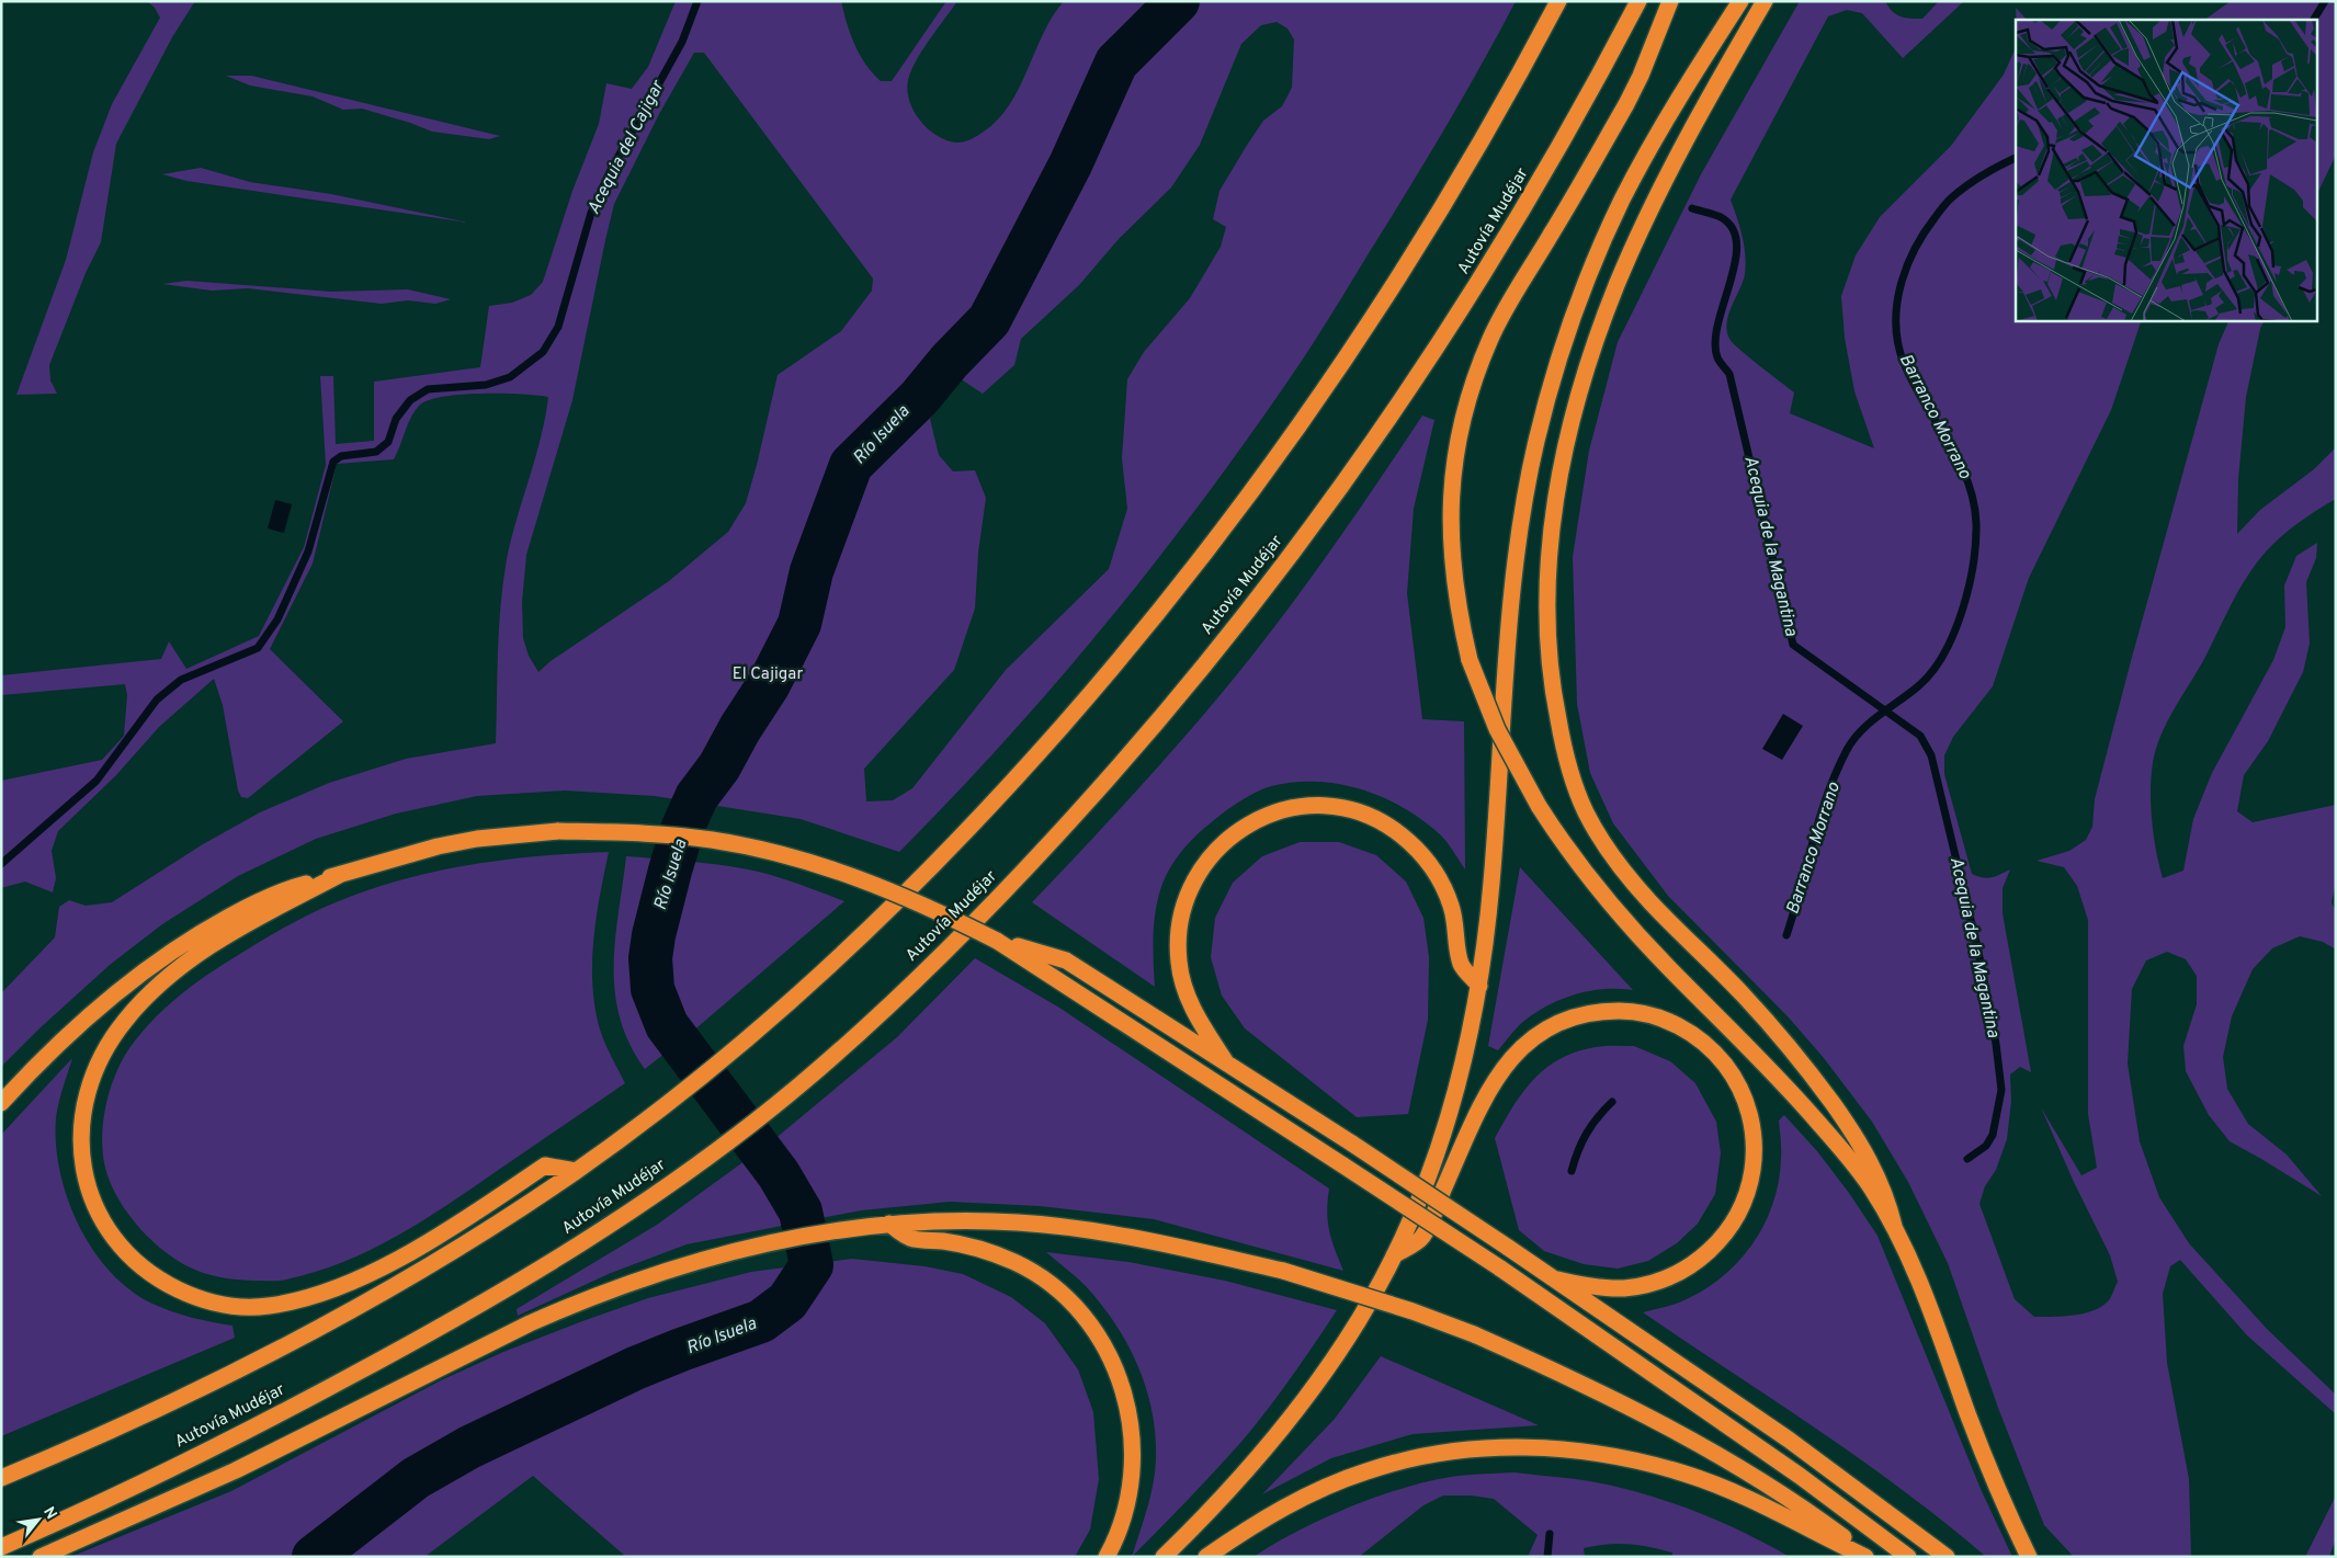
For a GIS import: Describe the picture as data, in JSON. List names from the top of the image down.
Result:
{
  "streets": {
    "highway": ["Autovía Mudéjar"]
  },
  "water": [
    "Acequia del Cajigar",
    "Barranco Morrano",
    "Río Isuela",
    "Acequia de la Magantina"
  ],
  "parks": ["El Cajigar"],
  "north": "top right"
}
